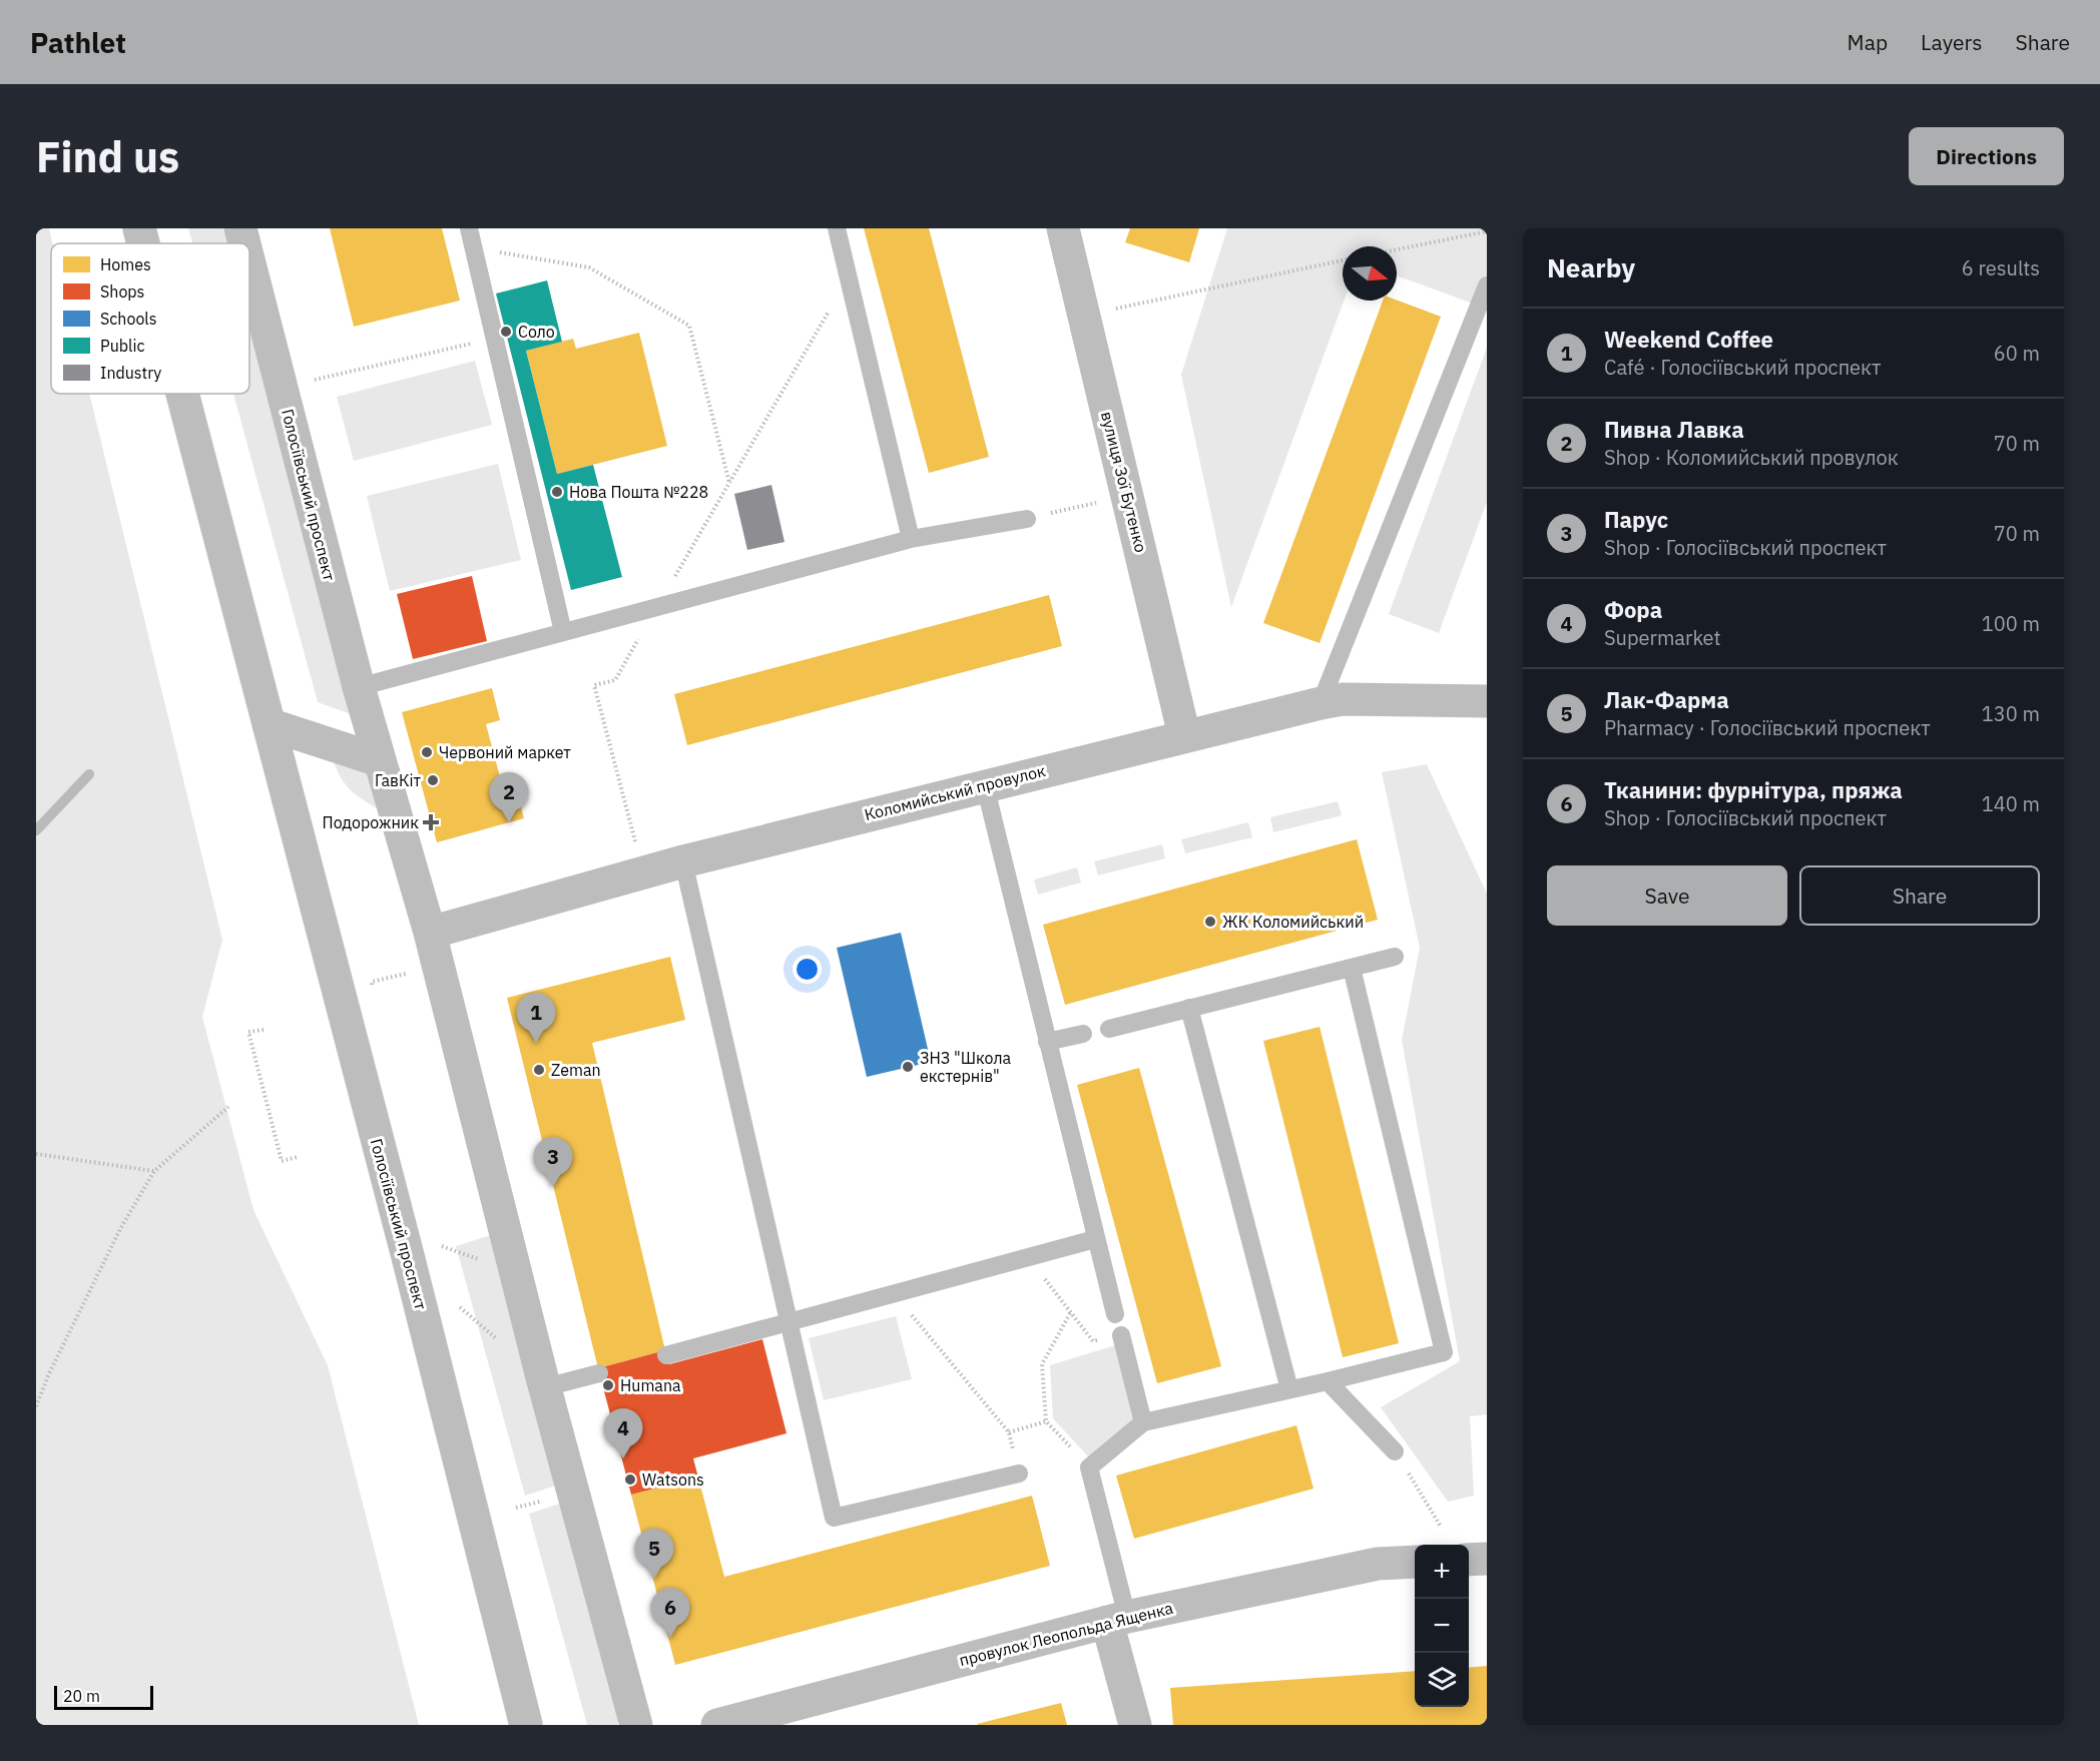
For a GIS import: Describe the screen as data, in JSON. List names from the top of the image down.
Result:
{
  "streets": {
    "main road": [
      "вулиця Зої Бутенко",
      "Голосіївський проспект",
      "Коломийський провулок",
      "провулок Леопольда Ященка"
    ]
  },
  "crossings": [
    ["вулиця Зої Бутенко", "Коломийський провулок"],
    ["Голосіївський проспект", "Коломийський провулок"]
  ],
  "places": {
    "other": [
      "Соло",
      "Нова Пошта №228",
      "Червоний маркет",
      "ГавКіт",
      "ЖК Коломийський",
      "ЗНЗ \"Школа екстернів\"",
      "Zeman",
      "Humana",
      "Watsons"
    ],
    "health": ["Подорожник"]
  },
  "legend": [
    "Homes",
    "Shops",
    "Schools",
    "Public",
    "Industry"
  ],
  "scale_bar": "20 m",
  "north": "right",
  "page": {
    "header": "Pathlet",
    "nav": ["Map", "Layers", "Share"],
    "buttons": [
      "Directions",
      ["Save", "Share"]
    ],
    "title": "Find us",
    "heading": ["Nearby", "6 results"],
    "list": [
      {
        "mark": "1",
        "name": "Weekend Coffee",
        "note": "Café · Голосіївський проспект",
        "value": "60 m"
      },
      {
        "mark": "2",
        "name": "Пивна Лавка",
        "note": "Shop · Коломийський провулок",
        "value": "70 m"
      },
      {
        "mark": "3",
        "name": "Парус",
        "note": "Shop · Голосіївський проспект",
        "value": "70 m"
      },
      {
        "mark": "4",
        "name": "Фора",
        "note": "Supermarket",
        "value": "100 m"
      },
      {
        "mark": "5",
        "name": "Лак-Фарма",
        "note": "Pharmacy · Голосіївський проспект",
        "value": "130 m"
      },
      {
        "mark": "6",
        "name": "Тканини: фурнітура, пряжа",
        "note": "Shop · Голосіївський проспект",
        "value": "140 m"
      }
    ],
    "pins": [
      "2",
      "1",
      "3",
      "4",
      "5",
      "6"
    ],
    "map_buttons": ["+", "−"],
    "scale": "20 m"
  }
}
